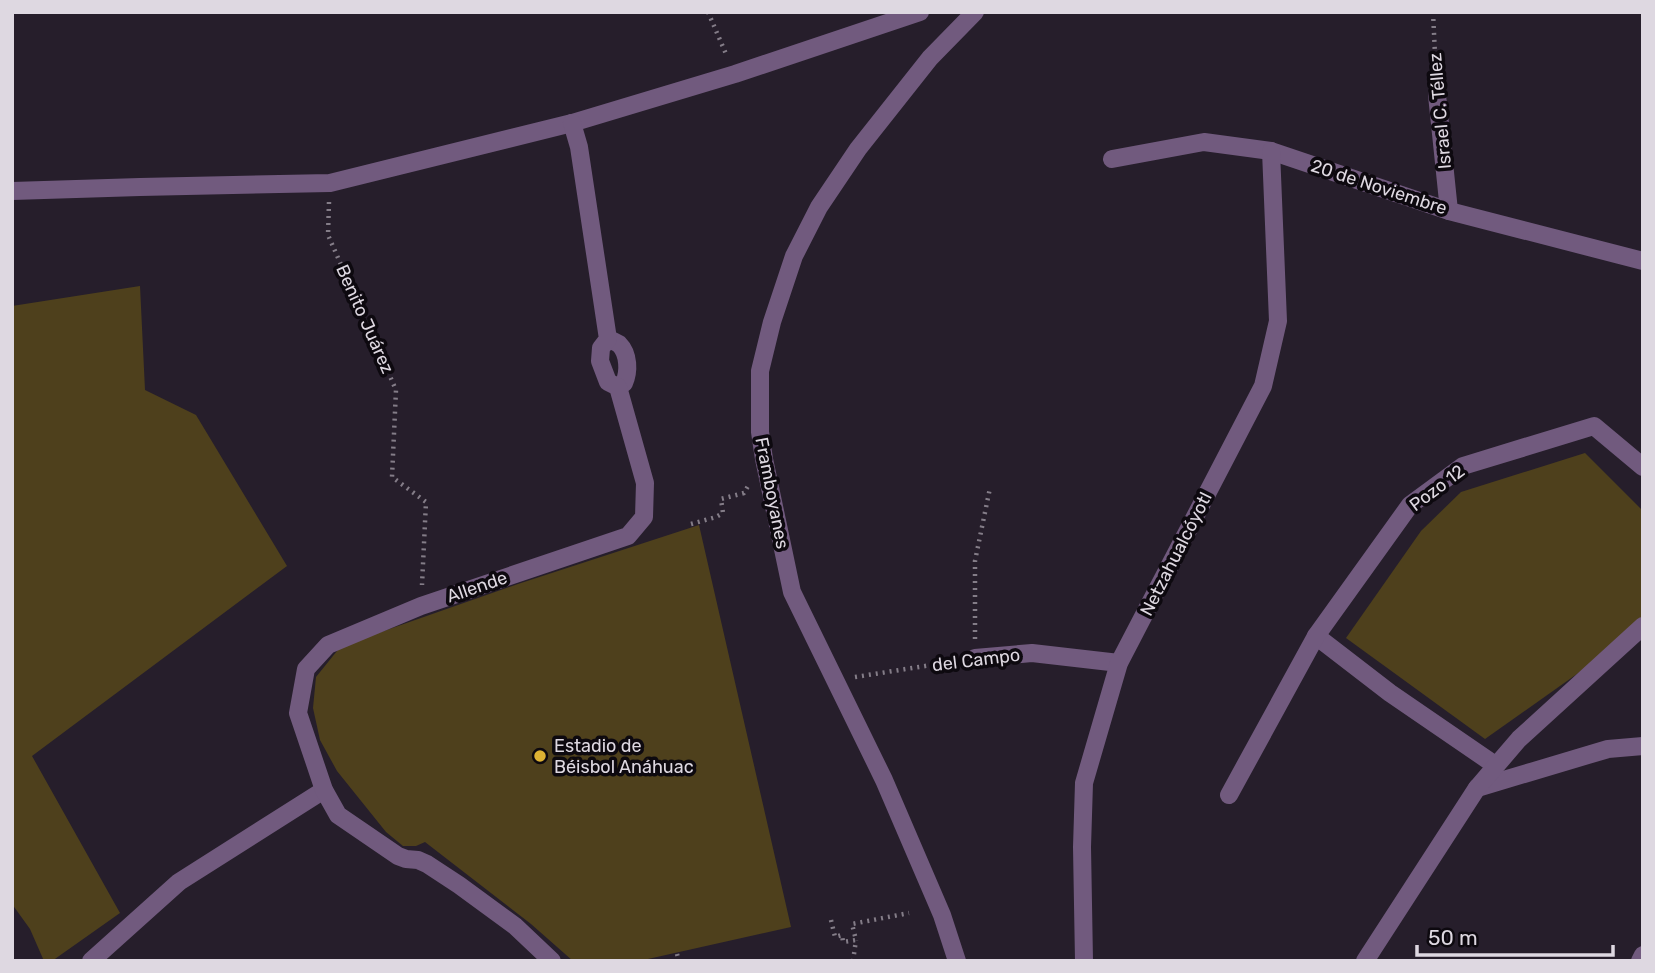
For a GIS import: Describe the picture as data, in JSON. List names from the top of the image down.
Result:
{
  "streets": {
    "street": [
      "Israel C. Téllez",
      "20 de Noviembre",
      "Pozo 12",
      "Framboyanes",
      "Netzahualcóyotl",
      "Allende",
      "del Campo"
    ],
    "path": ["Benito Juárez"]
  },
  "crossings": [
    ["Israel C. Téllez", "20 de Noviembre"],
    ["20 de Noviembre", "Netzahualcóyotl"],
    ["Benito Juárez", "Allende"],
    ["Framboyanes", "del Campo"],
    ["Netzahualcóyotl", "del Campo"]
  ],
  "places": ["Estadio de Béisbol Anáhuac"],
  "scale_bar": "50 m"
}
